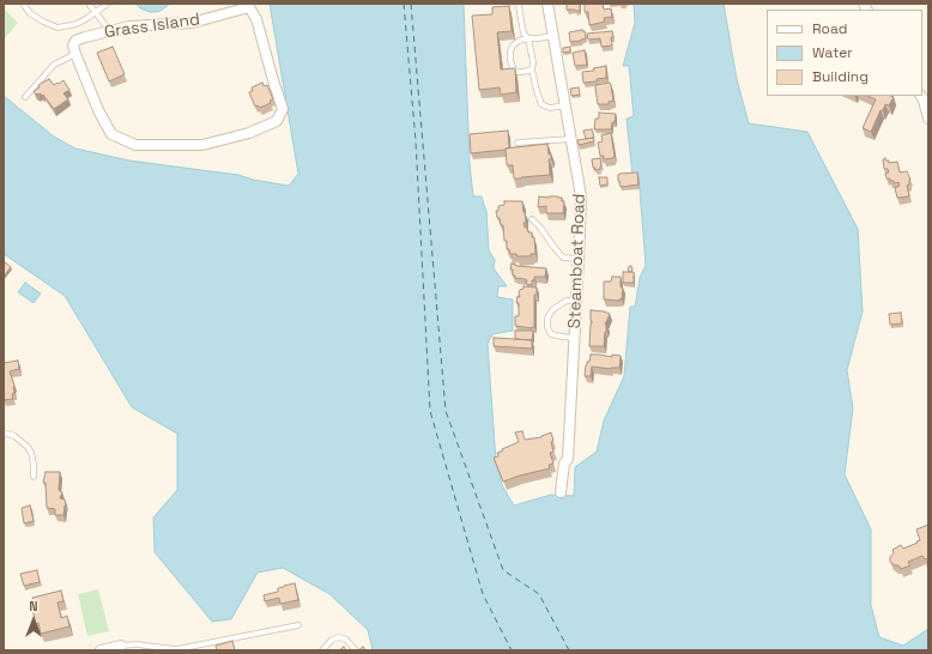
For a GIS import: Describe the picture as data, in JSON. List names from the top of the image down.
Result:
{
  "streets": {
    "street": ["Grass Island", "Steamboat Road"]
  },
  "legend": ["Road", "Water", "Building"],
  "north": "top"
}
